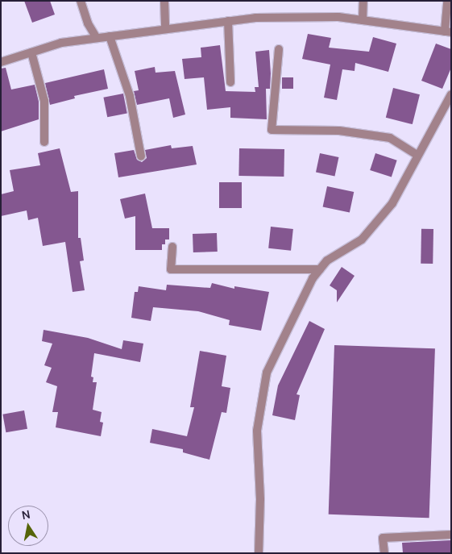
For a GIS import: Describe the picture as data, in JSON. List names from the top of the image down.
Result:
{
  "north": "top"
}
